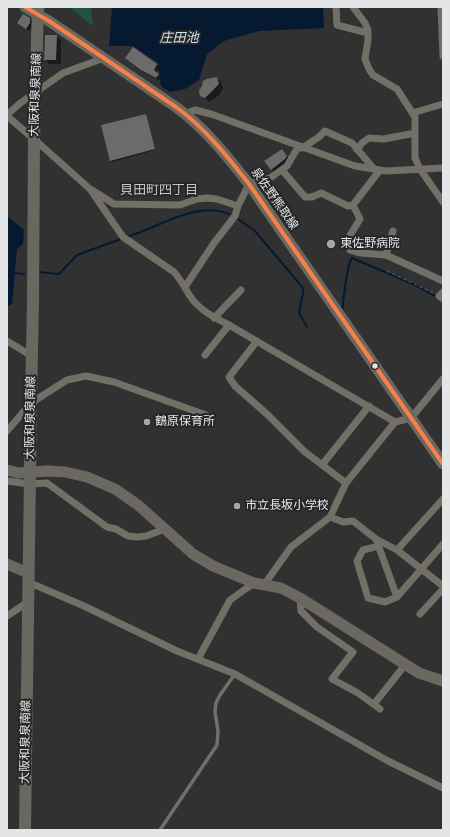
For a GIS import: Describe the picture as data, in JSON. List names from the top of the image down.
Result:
{
  "streets": {
    "main road": ["大阪和泉泉南線", "泉佐野熊取線"]
  },
  "crossings": [
    ["大阪和泉泉南線", "泉佐野熊取線"]
  ],
  "districts": ["貝田町四丁目"],
  "water": ["庄田池"],
  "places": ["東佐野病院", "鶴原保育所", "市立長坂小学校"]
}
